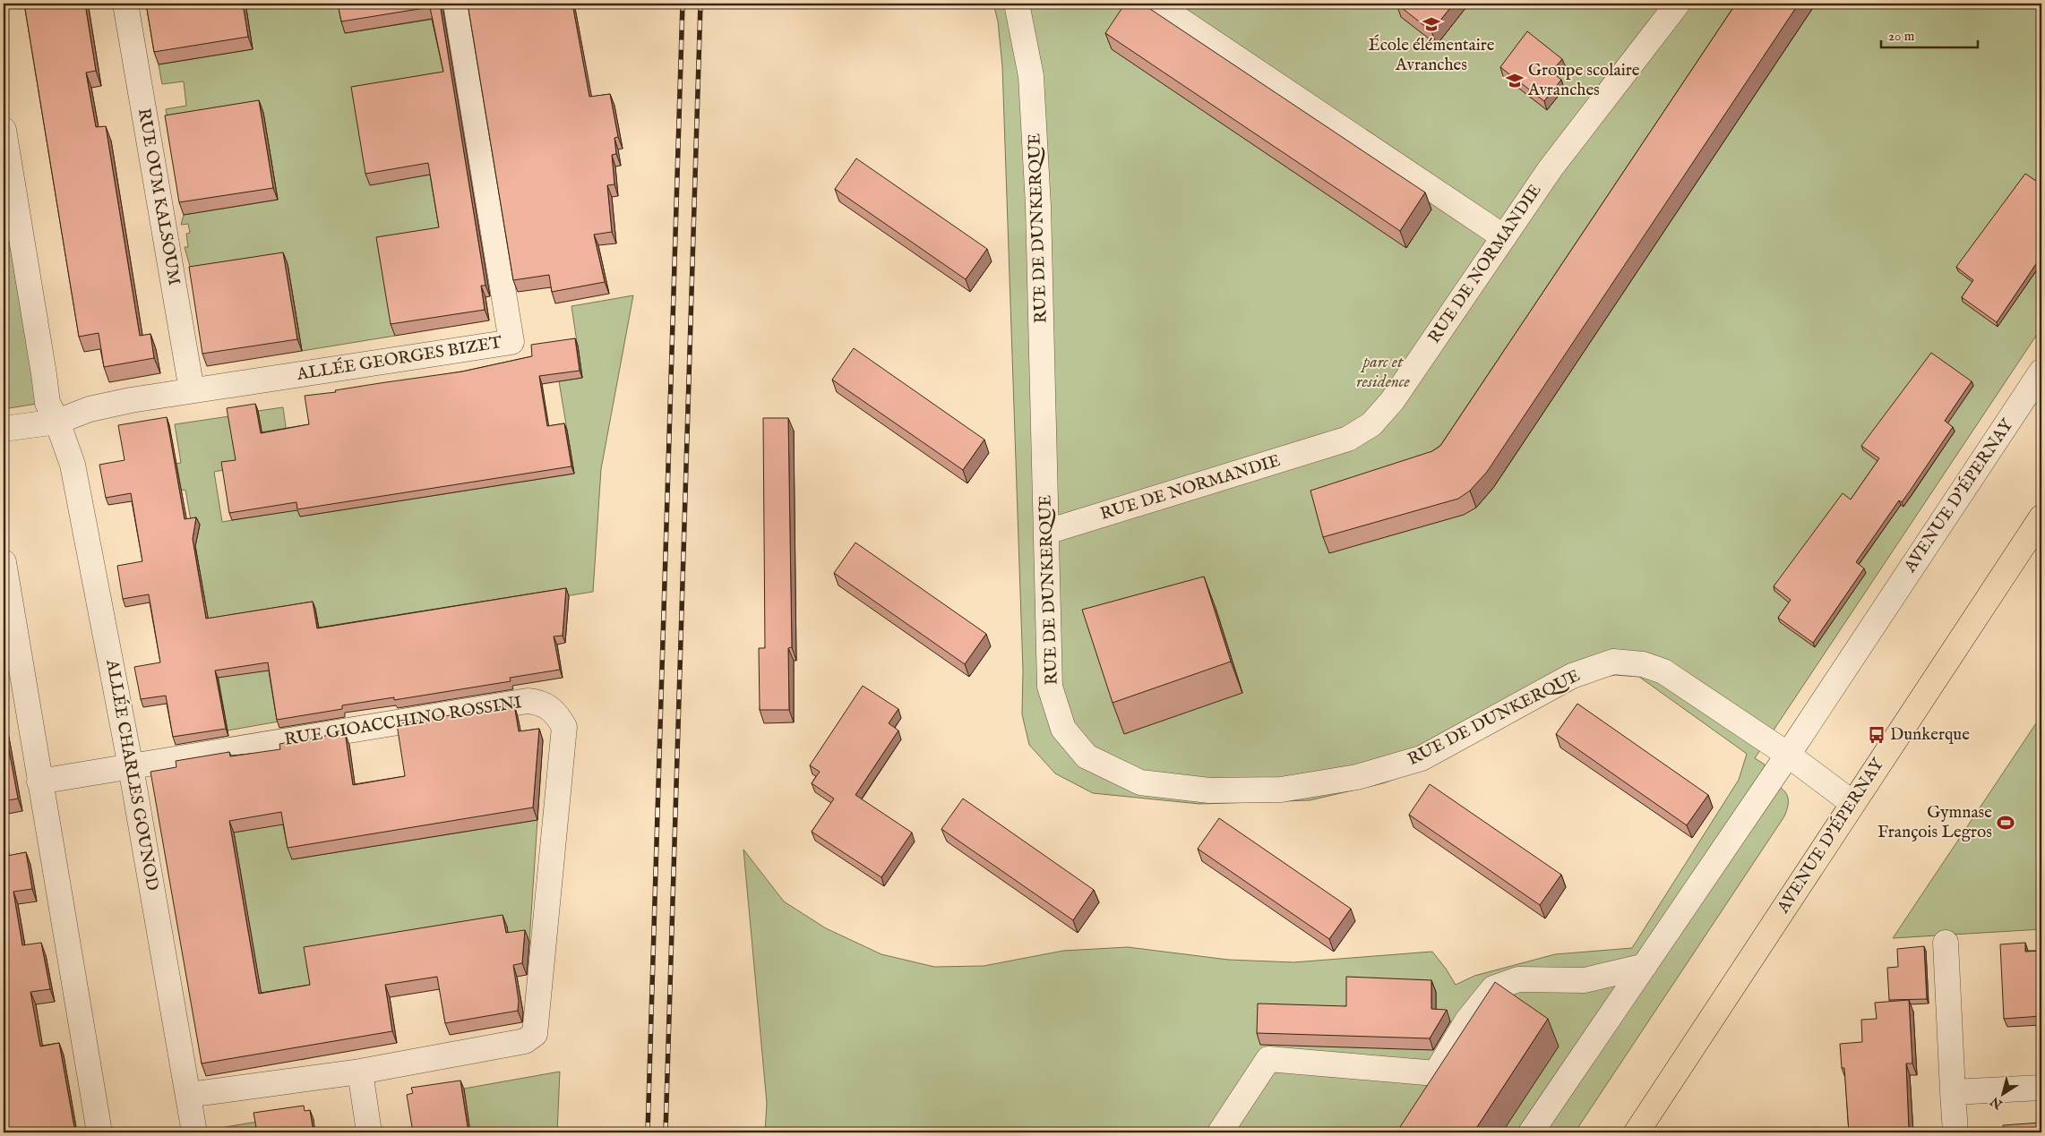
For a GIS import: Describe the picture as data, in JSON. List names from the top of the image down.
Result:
{
  "streets": {
    "main road": ["AVENUE D'ÉPERNAY"],
    "street": [
      "RUE OUM KALSOUM",
      "RUE DE DUNKERQUE",
      "RUE DE NORMANDIE",
      "ALLÉE GEORGES BIZET",
      "RUE GIOACCHINO ROSSINI",
      "ALLÉE CHARLES GOUNOD"
    ]
  },
  "crossings": [
    ["RUE OUM KALSOUM", "ALLÉE GEORGES BIZET"],
    ["RUE DE DUNKERQUE", "RUE DE NORMANDIE"],
    ["RUE DE DUNKERQUE", "AVENUE D'ÉPERNAY"],
    ["ALLÉE GEORGES BIZET", "ALLÉE CHARLES GOUNOD"],
    ["RUE GIOACCHINO ROSSINI", "ALLÉE CHARLES GOUNOD"]
  ],
  "parks": ["parc et residence"],
  "places": {
    "school or university": ["École élémentaire Avranches", "Groupe scolaire Avranches"],
    "bus stop": ["Dunkerque"],
    "sports": ["Gymnase François Legros"]
  },
  "scale_bar": "20 m",
  "north": "bottom left"
}
